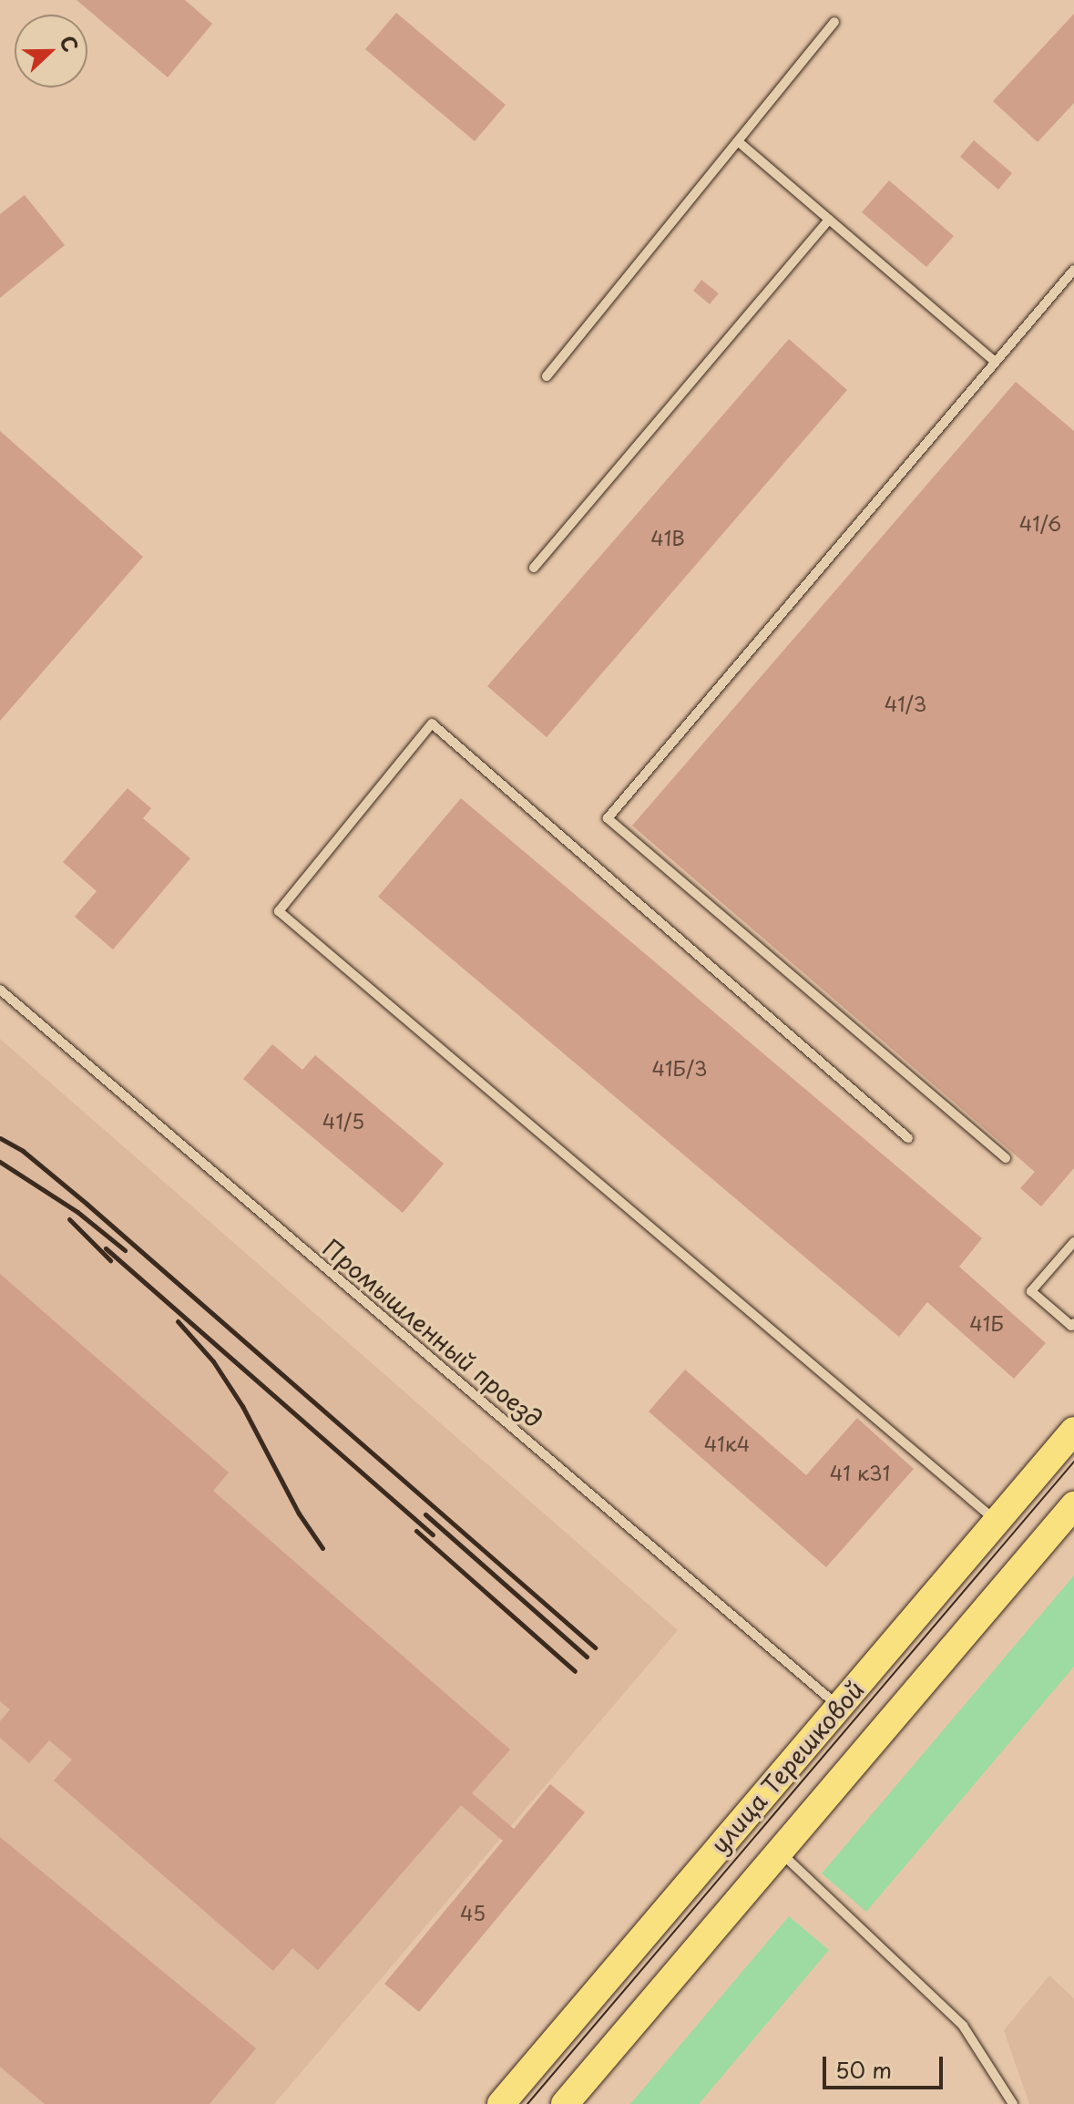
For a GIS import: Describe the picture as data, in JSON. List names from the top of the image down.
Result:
{
  "streets": {
    "main road": ["улица Терешковой"],
    "lane": ["Промышленный проезд"]
  },
  "crossings": [
    ["Промышленный проезд", "улица Терешковой"]
  ],
  "house_numbers": [
    "41/6",
    "41В",
    "41/3",
    "41Б/3",
    "41/5",
    "41Б",
    "41к4",
    "41 к31",
    "45"
  ],
  "scale_bar": "50 m",
  "north": "right"
}
